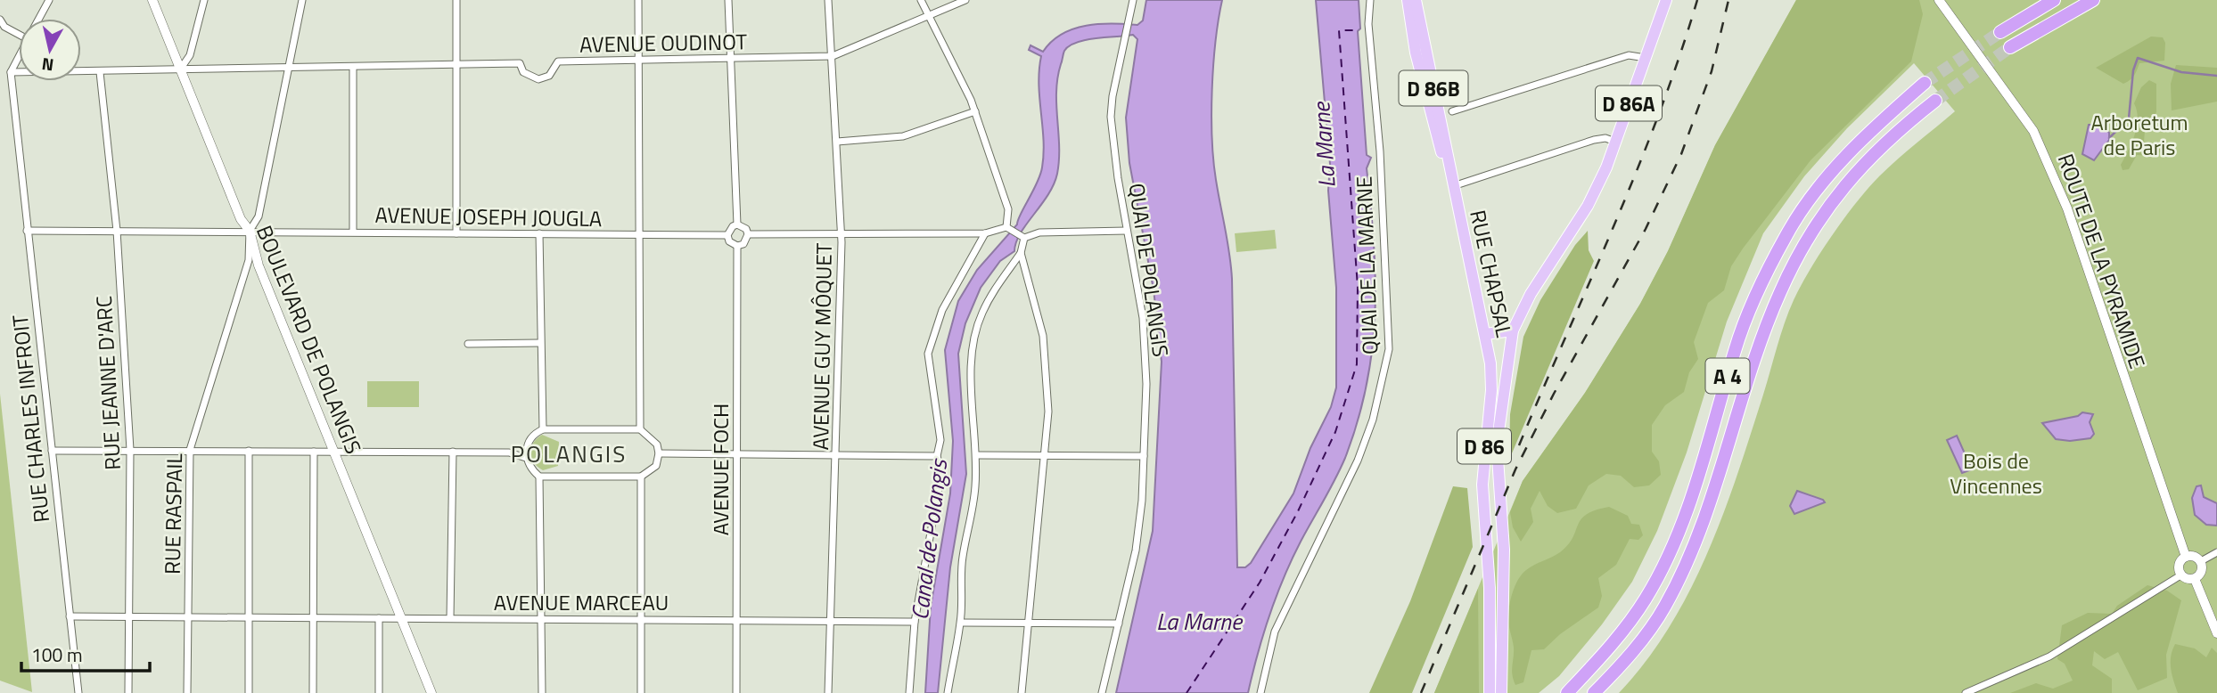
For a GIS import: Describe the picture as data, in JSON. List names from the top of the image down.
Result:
{
  "streets": {
    "highway": ["A 4"],
    "main road": [
      "D 86B",
      "D 86A",
      "RUE CHAPSAL",
      "D 86"
    ],
    "street": [
      "AVENUE OUDINOT",
      "AVENUE JOSEPH JOUGLA",
      "ROUTE DE LA PYRAMIDE",
      "QUAI DE LA MARNE",
      "QUAI DE POLANGIS",
      "BOULEVARD DE POLANGIS",
      "AVENUE GUY MÔQUET",
      "RUE JEANNE D'ARC",
      "RUE CHARLES INFROIT",
      "AVENUE FOCH",
      "RUE RASPAIL",
      "AVENUE MARCEAU"
    ]
  },
  "crossings": [
    ["AVENUE OUDINOT", "BOULEVARD DE POLANGIS"],
    ["AVENUE OUDINOT", "AVENUE GUY MÔQUET"],
    ["AVENUE OUDINOT", "RUE JEANNE D'ARC"],
    ["AVENUE OUDINOT", "RUE CHARLES INFROIT"],
    ["AVENUE OUDINOT", "RUE RASPAIL"],
    ["AVENUE JOSEPH JOUGLA", "BOULEVARD DE POLANGIS"],
    ["AVENUE JOSEPH JOUGLA", "RUE JEANNE D'ARC"],
    ["AVENUE JOSEPH JOUGLA", "RUE CHARLES INFROIT"],
    ["AVENUE JOSEPH JOUGLA", "AVENUE FOCH"],
    ["AVENUE JOSEPH JOUGLA", "RUE RASPAIL"],
    ["BOULEVARD DE POLANGIS", "RUE RASPAIL"],
    ["BOULEVARD DE POLANGIS", "AVENUE MARCEAU"],
    ["AVENUE GUY MÔQUET", "AVENUE MARCEAU"],
    ["RUE JEANNE D'ARC", "AVENUE MARCEAU"],
    ["RUE CHARLES INFROIT", "AVENUE MARCEAU"],
    ["AVENUE FOCH", "AVENUE MARCEAU"],
    ["RUE RASPAIL", "AVENUE MARCEAU"]
  ],
  "districts": ["POLANGIS"],
  "water": ["La Marne", "Canal de Polangis"],
  "parks": ["Arboretum de Paris", "Bois de Vincennes"],
  "scale_bar": "100 m",
  "north": "bottom"
}
